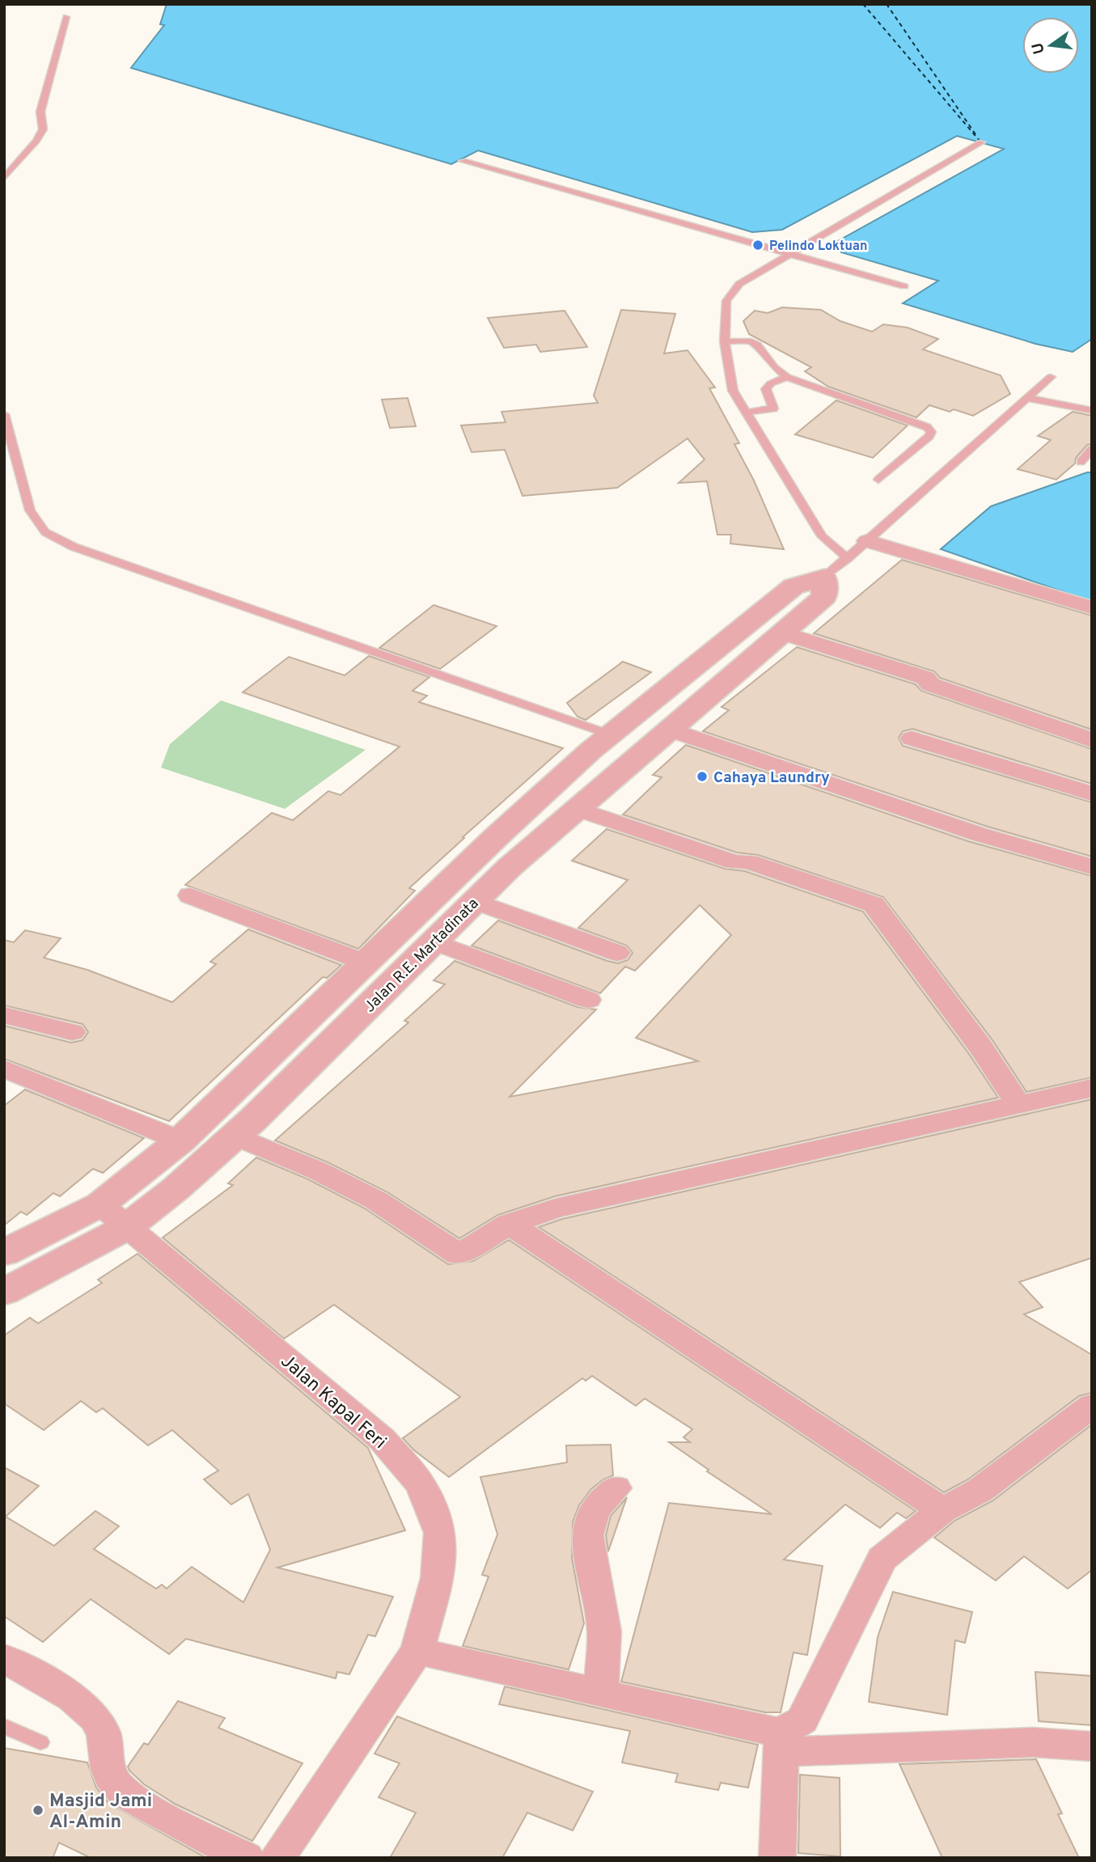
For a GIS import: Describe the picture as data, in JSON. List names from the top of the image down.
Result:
{
  "streets": {
    "street": ["Jalan R.E. Martadinata", "Jalan Kapal Feri"]
  },
  "crossings": [
    ["Jalan R.E. Martadinata", "Jalan Kapal Feri"]
  ],
  "places": ["Pelindo Loktuan", "Cahaya Laundry", "Masjid Jami Al-Amin"],
  "north": "left"
}
